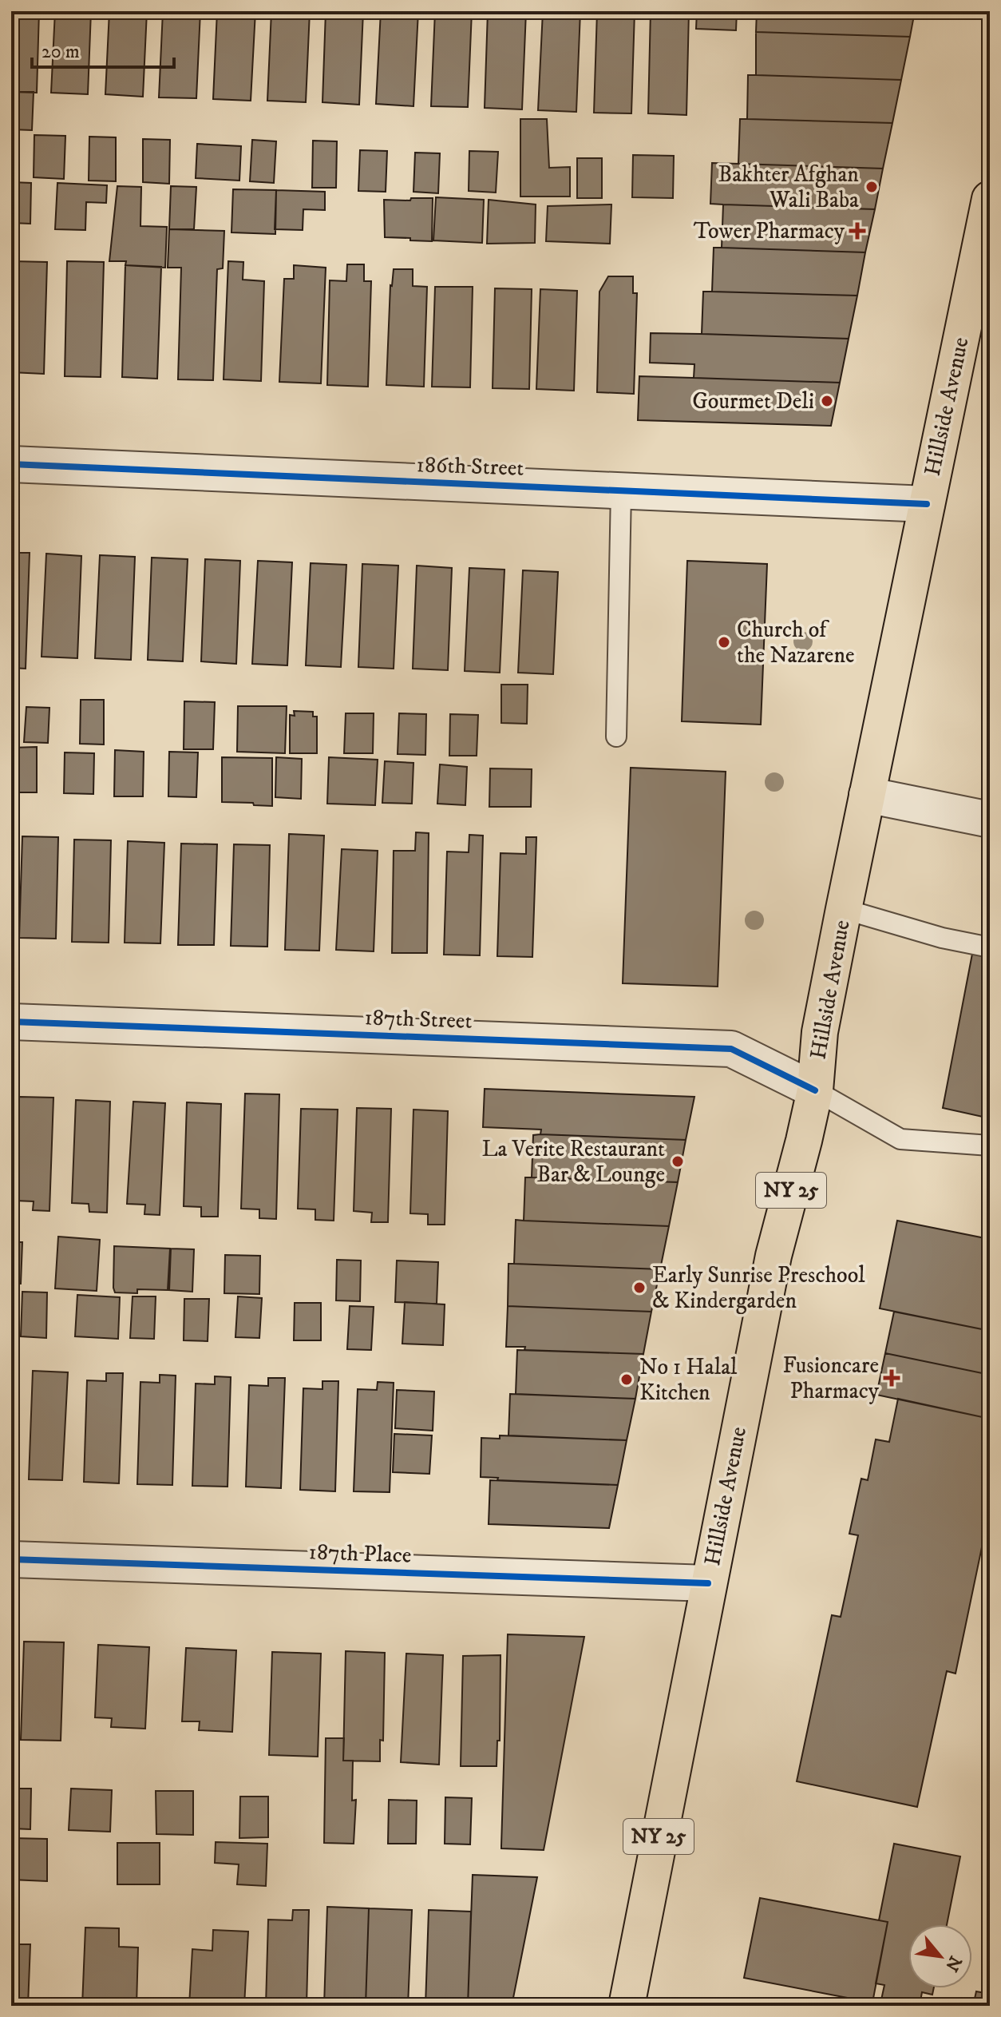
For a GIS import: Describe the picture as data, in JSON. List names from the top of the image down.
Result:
{
  "streets": {
    "main road": ["Hillside Avenue", "NY 25"],
    "street": ["186th Street", "187th Street", "187th Place"]
  },
  "crossings": [
    ["Hillside Avenue", "186th Street"],
    ["Hillside Avenue", "187th Street"],
    ["Hillside Avenue", "187th Place"]
  ],
  "places": {
    "other": [
      "Bakhter Afghan Wali Baba",
      "Gourmet Deli",
      "Church of the Nazarene",
      "La Verite Restaurant Bar & Lounge",
      "Early Sunrise Preschool & Kindergarden",
      "No 1 Halal Kitchen"
    ],
    "health": ["Tower Pharmacy", "Fusioncare Pharmacy"]
  },
  "scale_bar": "20 m",
  "north": "bottom right"
}
